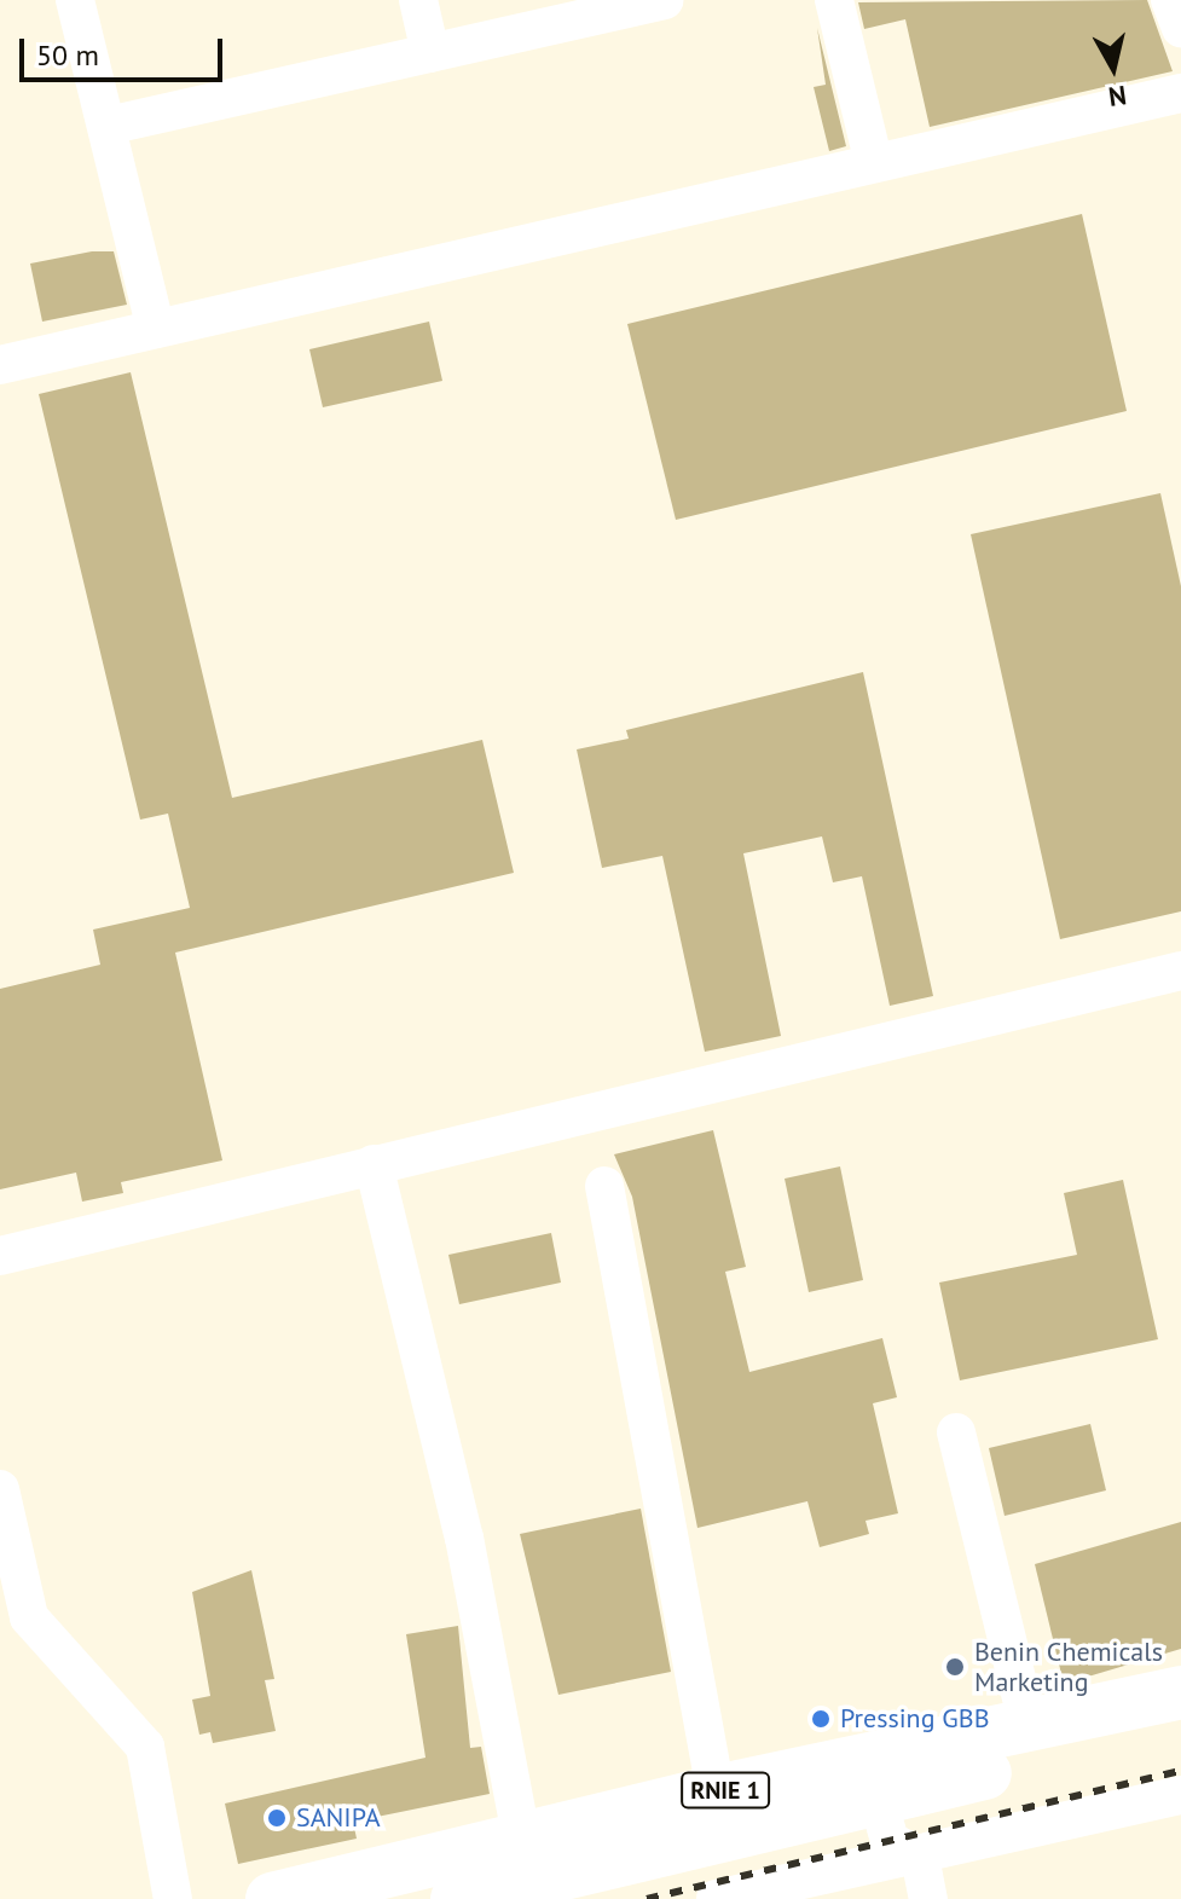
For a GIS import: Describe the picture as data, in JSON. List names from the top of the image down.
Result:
{
  "streets": {
    "highway": ["RNIE 1"]
  },
  "places": ["Benin Chemicals Marketing", "Pressing GBB", "SANIPA"],
  "scale_bar": "50 m",
  "north": "bottom"
}
